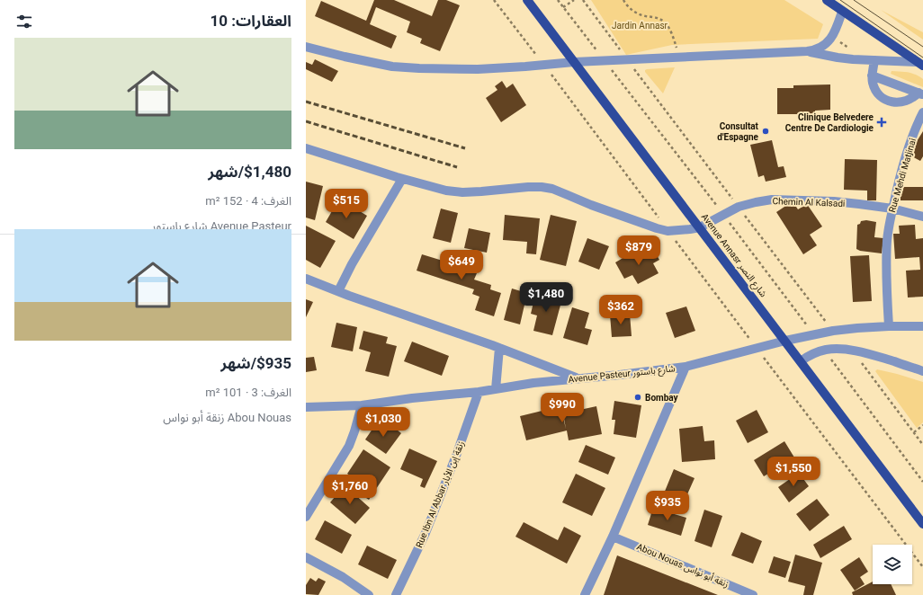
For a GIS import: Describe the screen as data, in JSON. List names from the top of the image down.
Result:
{
  "streets": {
    "main road": ["Avenue Annasr شارع النصر"],
    "street": [
      "Rue Mehdi Matjinai",
      "Chemin Al Kalsadi",
      "Avenue Pasteur شارع باستور",
      "Rue Ibn Al Abbar زنقة إبن الأبار",
      "Abou Nouas زنقة أبو نواس"
    ]
  },
  "crossings": [
    ["Rue Mehdi Matjinai", "Chemin Al Kalsadi"],
    ["Rue Mehdi Matjinai", "Avenue Pasteur شارع باستور"],
    ["Chemin Al Kalsadi", "Avenue Annasr شارع النصر"],
    ["Avenue Annasr شارع النصر", "Avenue Pasteur شارع باستور"],
    ["Avenue Pasteur شارع باستور", "Rue Ibn Al Abbar زنقة إبن الأبار"]
  ],
  "parks": ["Jardin Annasr"],
  "places": {
    "health": ["Clinique Belvedere Centre De Cardiologie"],
    "other": ["Consultat d'Espagne", "Bombay"]
  },
  "page": {
    "heading": "العقارات: 10",
    "list": [
      {
        "name": "$1,480/شهر",
        "note": "الغرف: 4 · 152 m² · Avenue Pasteur شارع باستور"
      },
      {
        "name": "$935/شهر",
        "note": "الغرف: 3 · 101 m² · Abou Nouas زنقة أبو نواس"
      }
    ],
    "price": [
      "$515",
      "$879",
      "$649",
      "$1,480",
      "$362",
      "$990",
      "$1,030",
      "$1,550",
      "$1,760",
      "$935"
    ]
  }
}
